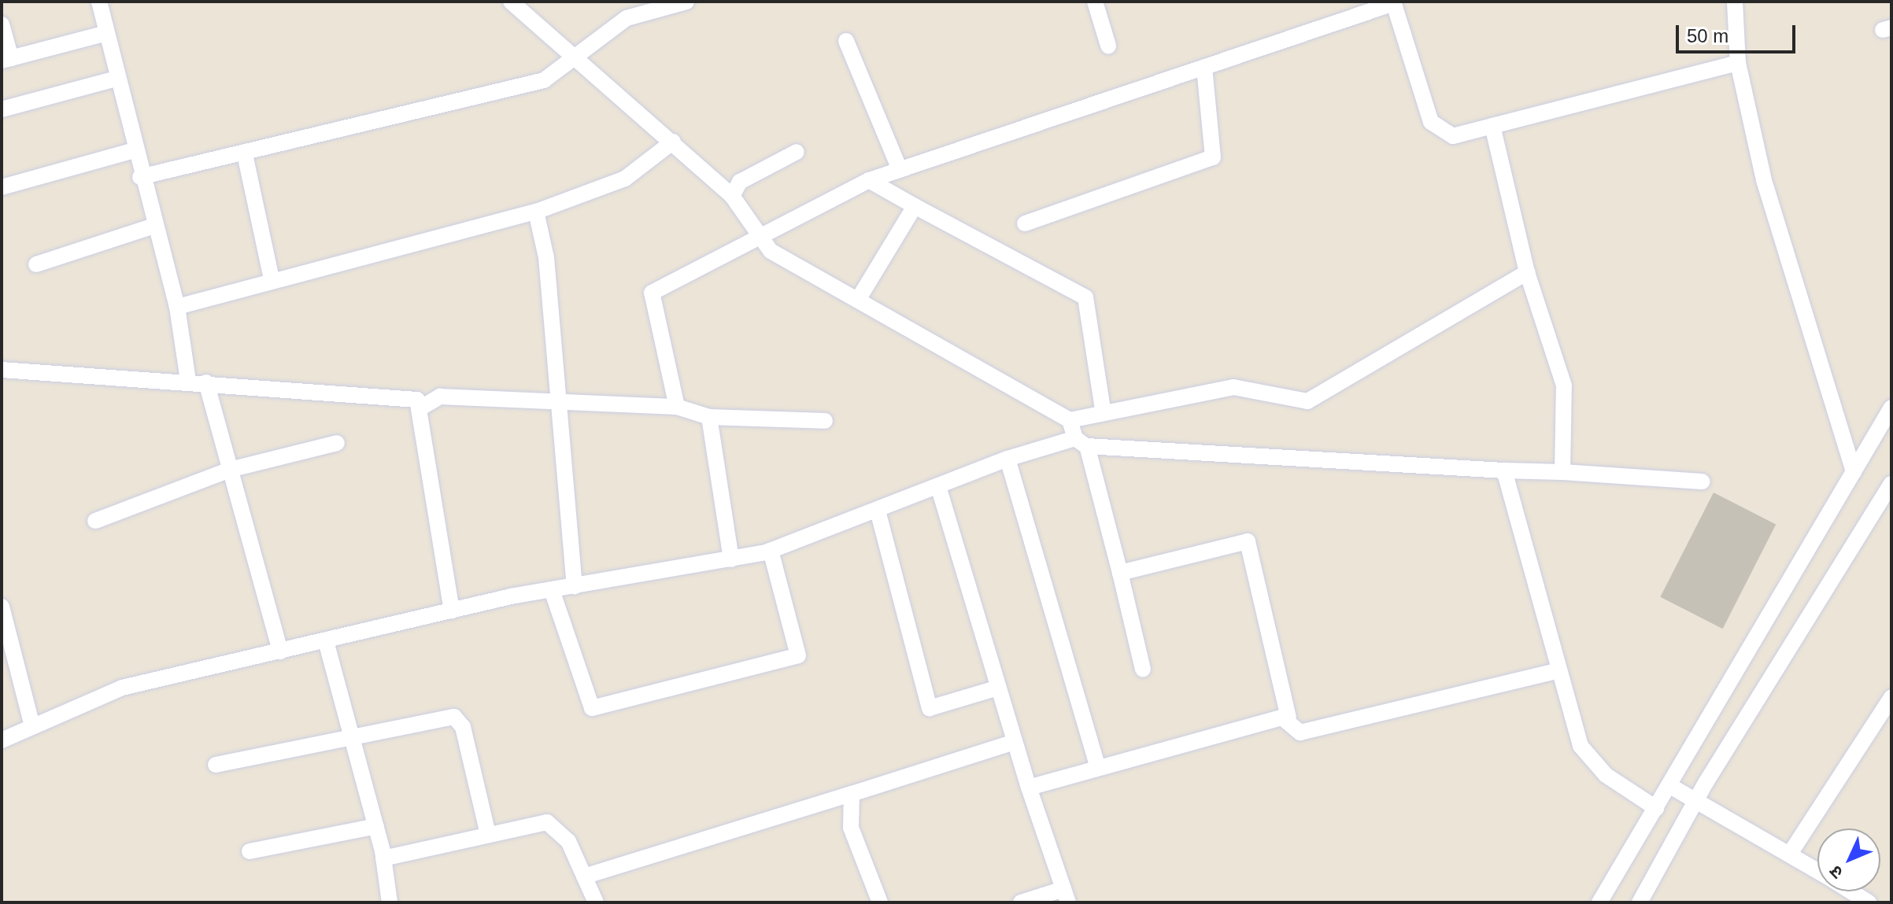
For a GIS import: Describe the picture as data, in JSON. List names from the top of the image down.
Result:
{
  "scale_bar": "50 m",
  "north": "bottom left"
}
